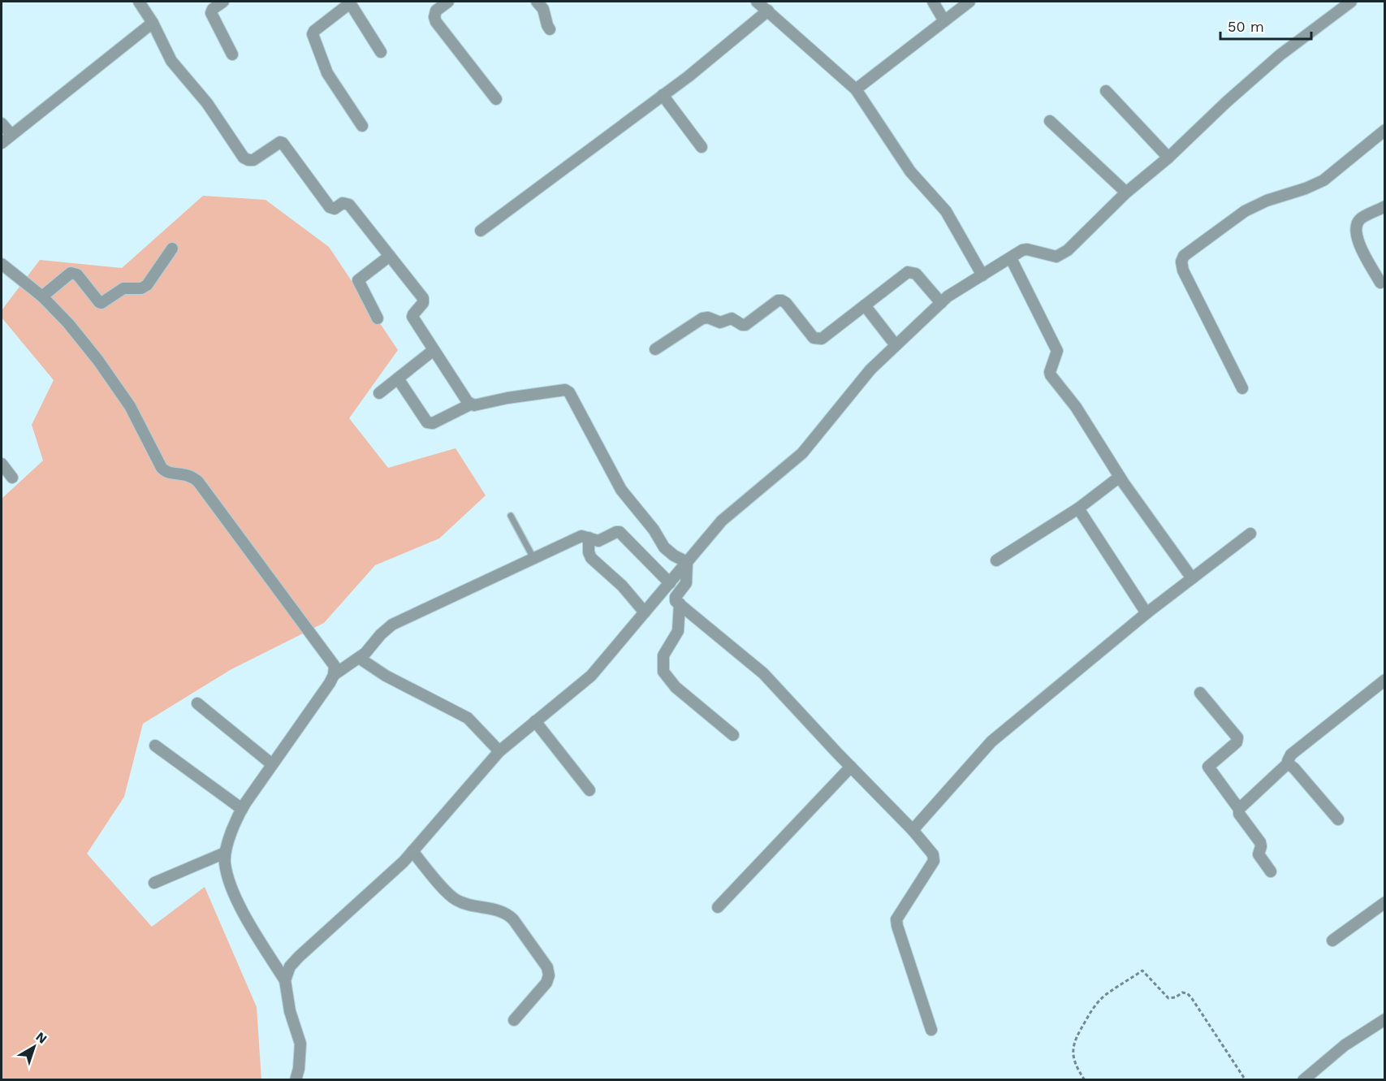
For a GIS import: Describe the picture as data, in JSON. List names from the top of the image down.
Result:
{
  "scale_bar": "50 m",
  "north": "top right"
}
